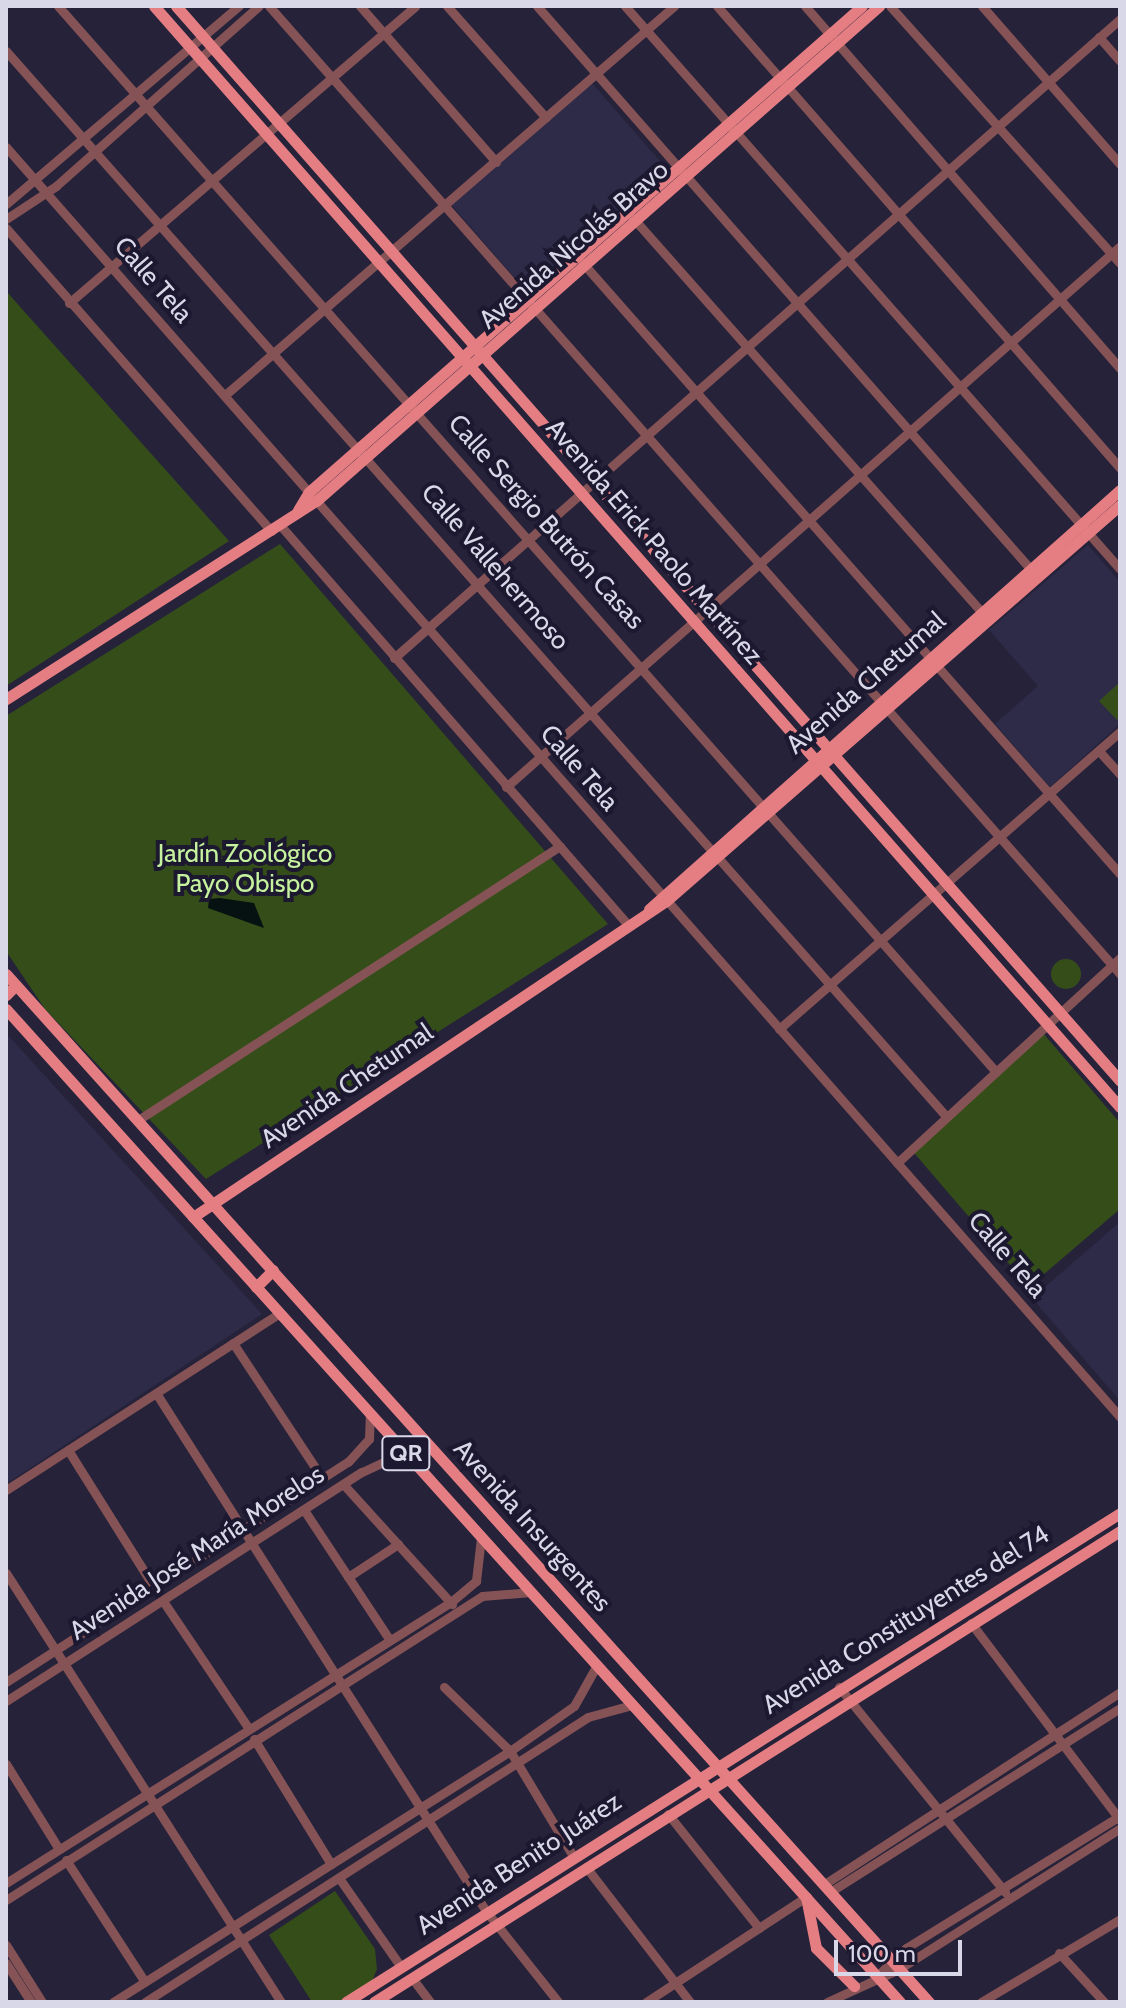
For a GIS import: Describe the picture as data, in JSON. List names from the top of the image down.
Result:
{
  "streets": {
    "main road": [
      "Avenida Nicolás Bravo",
      "Avenida Erick Paolo Martínez",
      "Avenida Chetumal",
      "QR",
      "Avenida Insurgentes",
      "Avenida Constituyentes del 74",
      "Avenida Benito Juárez"
    ],
    "street": [
      "Calle Tela",
      "Calle Sergio Butrón Casas",
      "Calle Vallehermoso",
      "Avenida José María Morelos"
    ]
  },
  "crossings": [
    ["Avenida Nicolás Bravo", "Calle Tela"],
    ["Avenida Nicolás Bravo", "Calle Sergio Butrón Casas"],
    ["Avenida Nicolás Bravo", "Avenida Erick Paolo Martínez"],
    ["Avenida Nicolás Bravo", "Calle Vallehermoso"],
    ["Calle Tela", "Avenida Chetumal"],
    ["Calle Sergio Butrón Casas", "Avenida Chetumal"],
    ["Avenida Erick Paolo Martínez", "Avenida Chetumal"],
    ["Calle Vallehermoso", "Avenida Chetumal"],
    ["Avenida Chetumal", "Avenida Insurgentes"],
    ["Avenida Insurgentes", "Avenida José María Morelos"],
    ["Avenida Insurgentes", "Avenida Constituyentes del 74"],
    ["Avenida Insurgentes", "Avenida Benito Juárez"],
    ["Avenida Constituyentes del 74", "Avenida Benito Juárez"]
  ],
  "parks": ["Jardín Zoológico Payo Obispo"],
  "scale_bar": "100 m"
}
